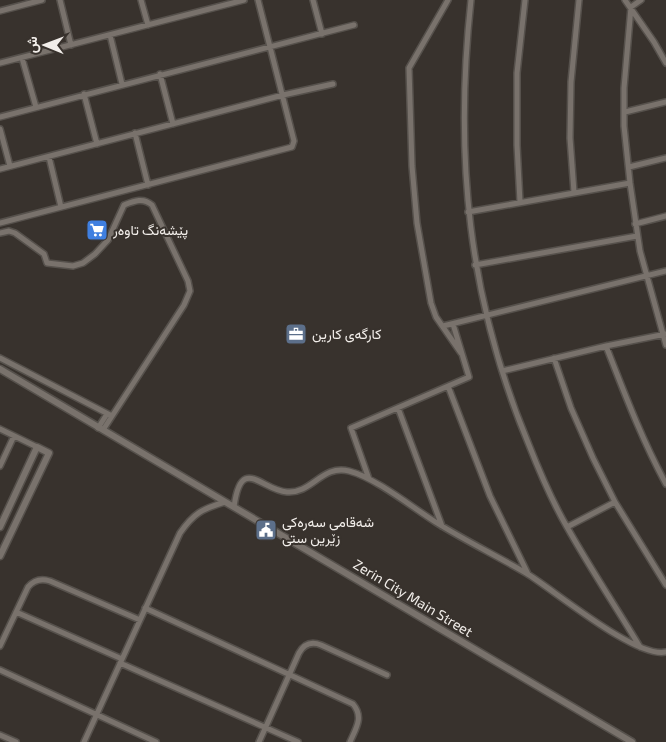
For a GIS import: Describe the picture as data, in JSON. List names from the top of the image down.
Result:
{
  "streets": {
    "street": ["Zerin City Main Street"]
  },
  "places": {
    "supermarket": ["پێشەنگ تاوەر"],
    "office": ["کارگەی کارین"],
    "public building": ["شەقامی سەرەکی زێرین ستی"]
  },
  "north": "left"
}
